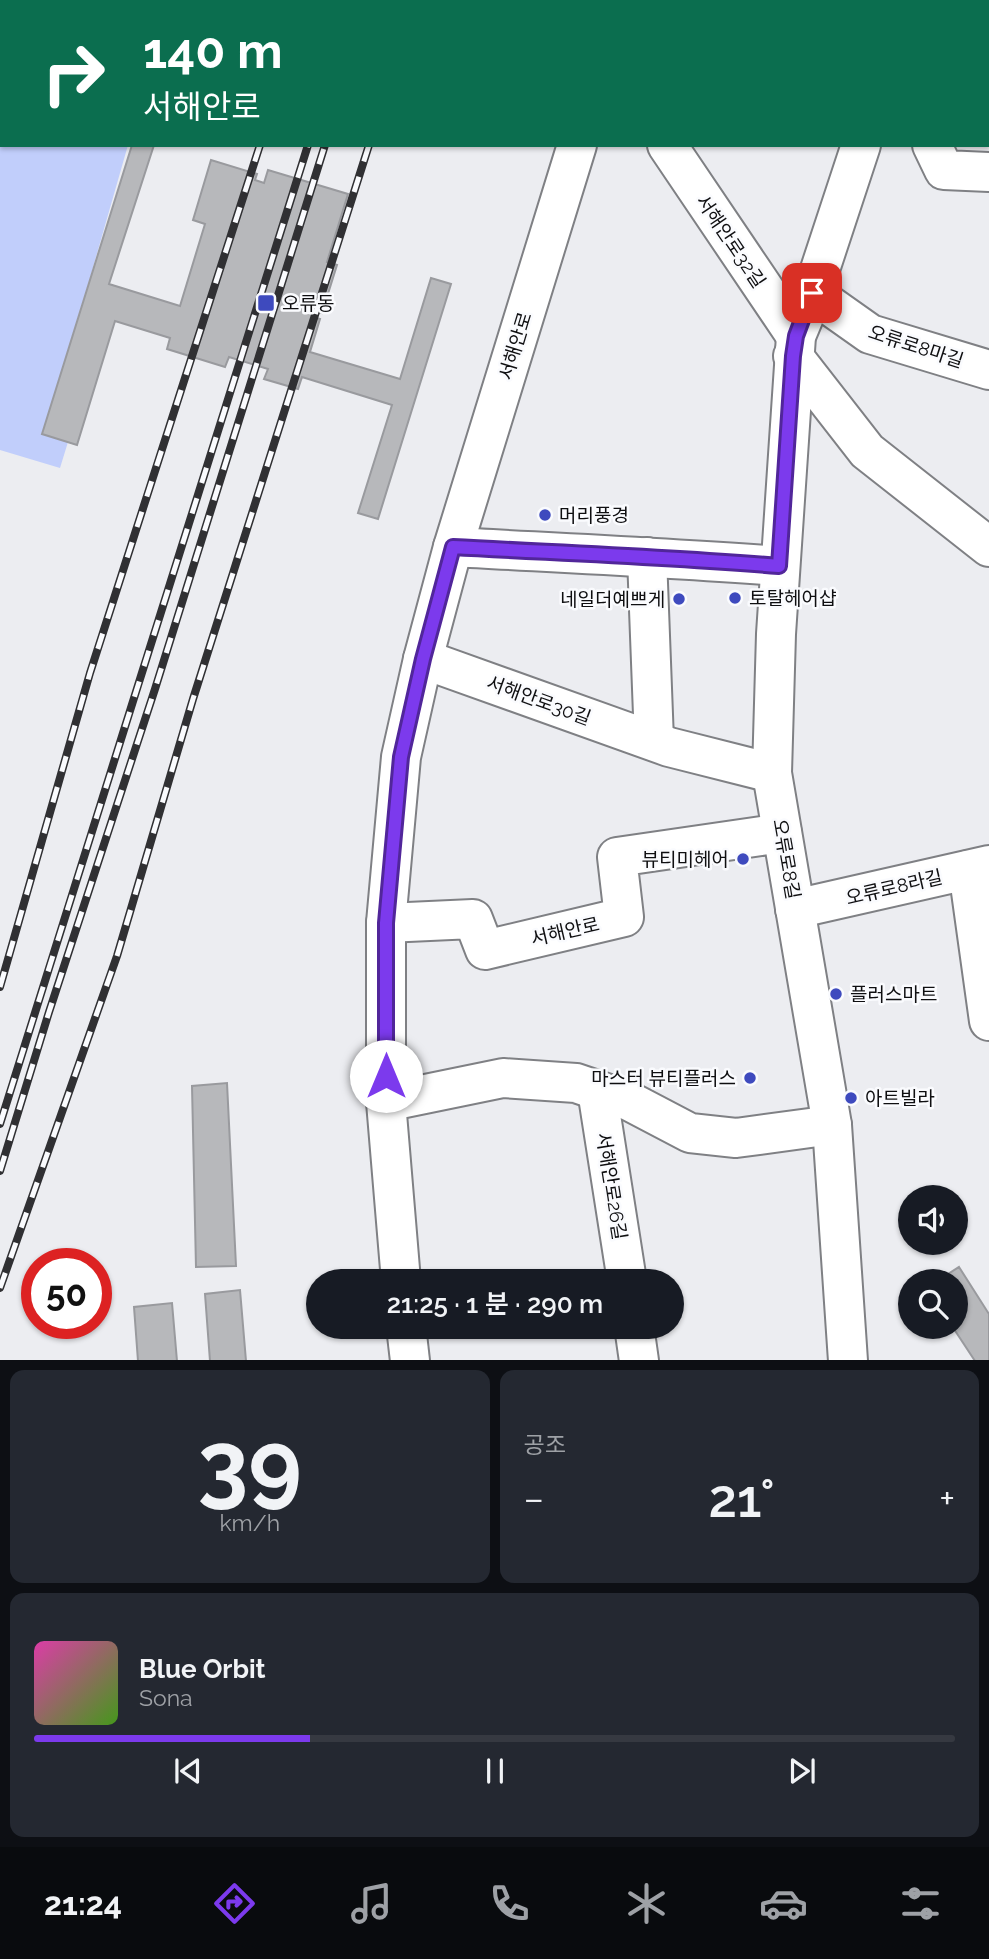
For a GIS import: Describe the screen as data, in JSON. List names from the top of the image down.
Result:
{
  "streets": {
    "street": [
      "서해안로32길",
      "서해안로",
      "오류로8마길",
      "서해안로30길",
      "오류로8길",
      "오류로8라길",
      "서해안로26길"
    ]
  },
  "crossings": [
    ["서해안로32길", "오류로8길"],
    ["서해안로", "서해안로30길"],
    ["서해안로", "오류로8길"],
    ["오류로8마길", "오류로8길"],
    ["서해안로30길", "오류로8길"],
    ["오류로8길", "오류로8라길"]
  ],
  "places": {
    "transit": ["오류동"],
    "other": [
      "머리풍경",
      "토탈헤어샵",
      "네일더예쁘게",
      "뷰티미헤어",
      "플러스마트",
      "마스터 뷰티플러스",
      "아트빌라"
    ]
  },
  "page": {
    "turn": ["140 m", "서해안로"],
    "limit": "50",
    "trip": "21:25 · 1 분 · 290 m",
    "tile": [
      ["39", "km/h"],
      "공조"
    ],
    "heat": ["−", "21°", "+"],
    "song": ["Blue Orbit", "Sona"],
    "tabs": "21:24"
  }
}
